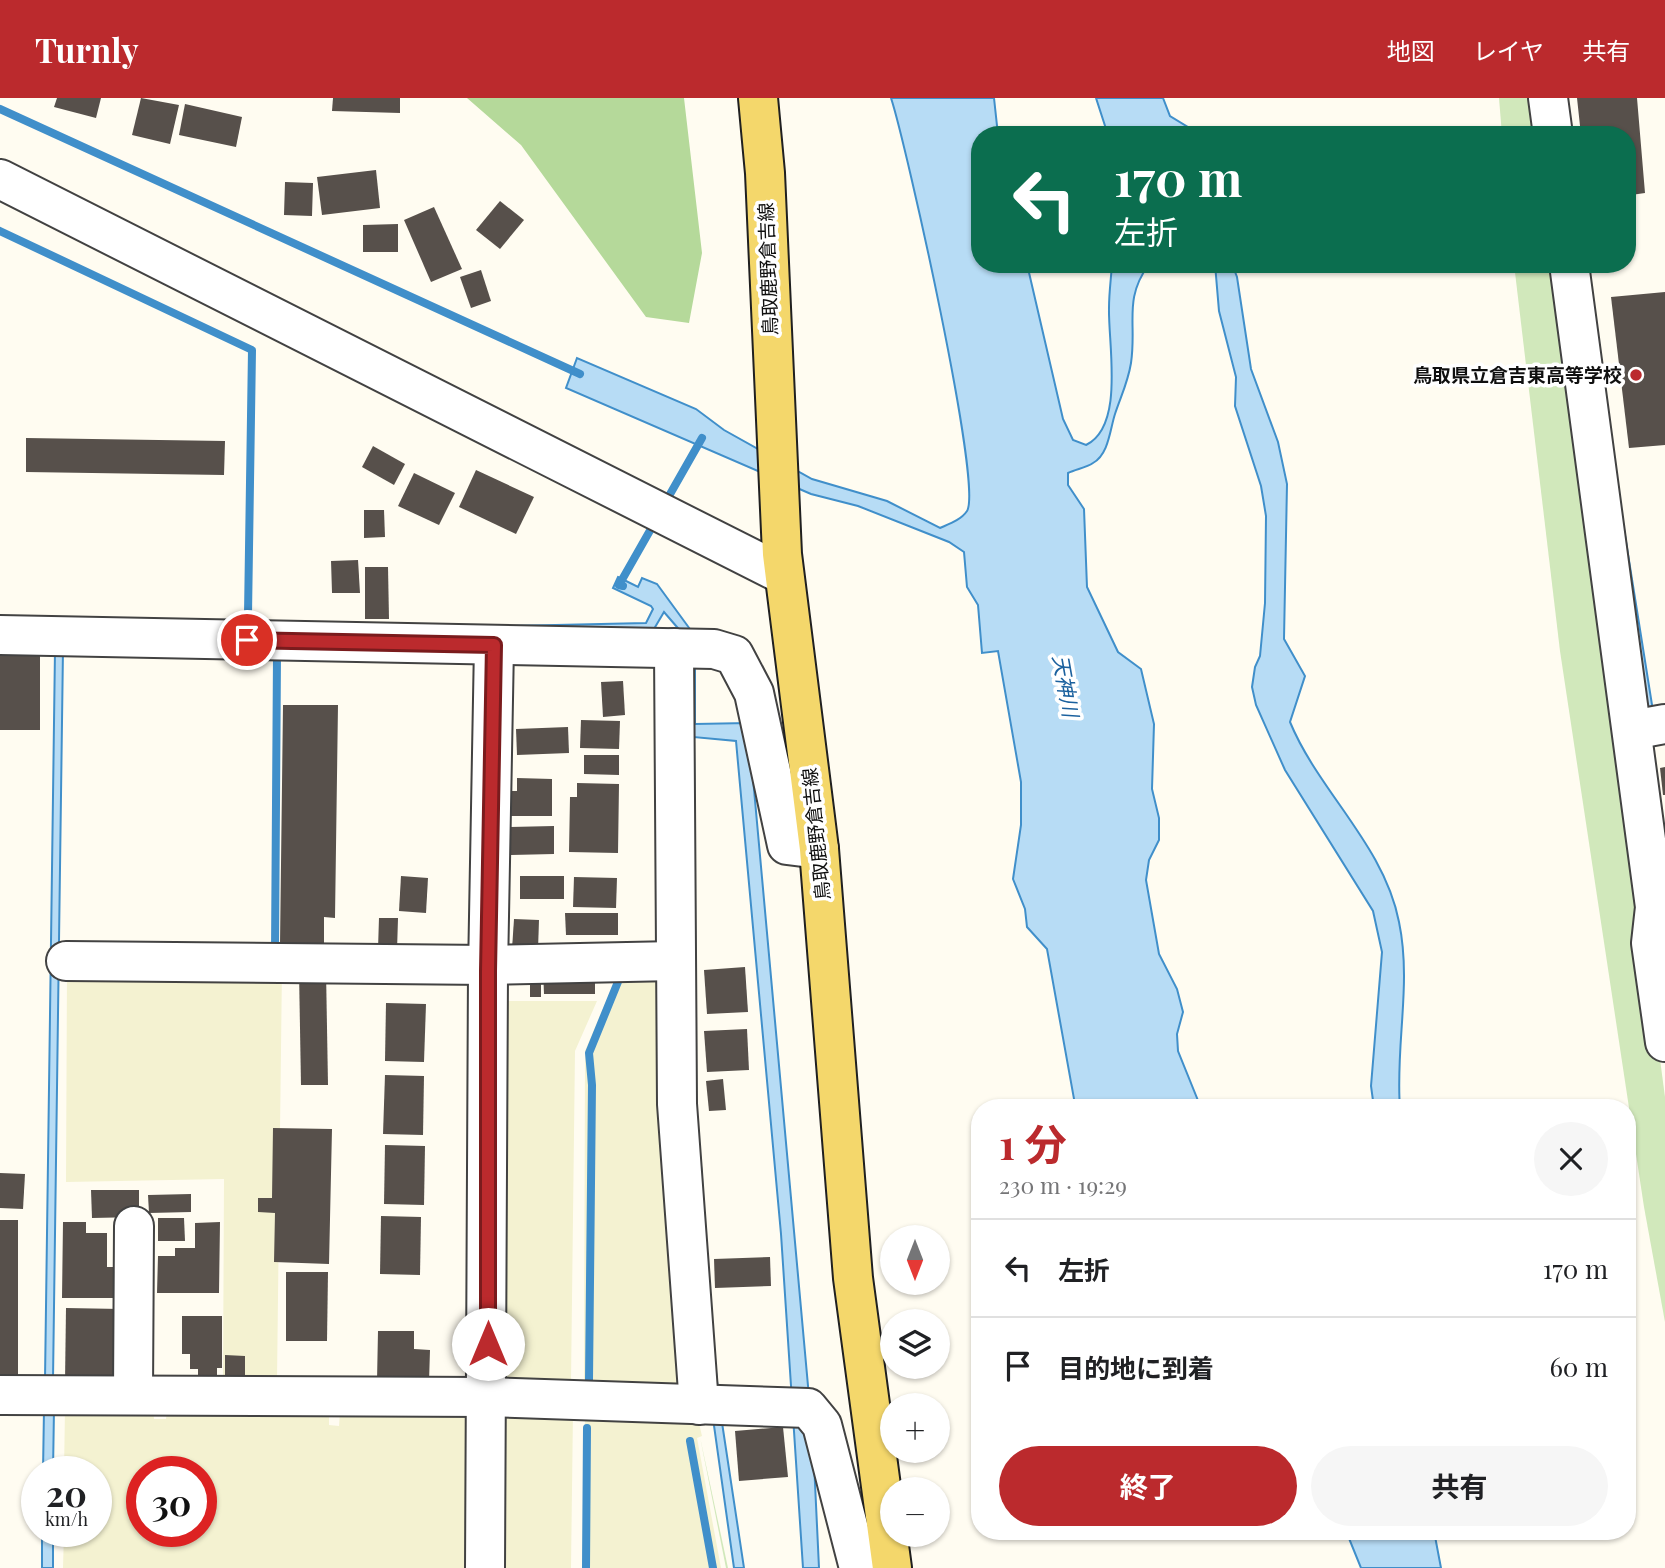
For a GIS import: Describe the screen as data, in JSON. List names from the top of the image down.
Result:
{
  "streets": {
    "main road": ["鳥取鹿野倉吉線"]
  },
  "water": ["天神川"],
  "places": ["鳥取県立倉吉東高等学校"],
  "north": "bottom",
  "page": {
    "header": "Turnly",
    "nav": ["地図", "レイヤ", "共有"],
    "turn": ["170 m", "左折"],
    "heading": ["1 分", "230 m · 19:29"],
    "list": [
      {
        "name": "左折",
        "value": "170 m"
      },
      {
        "name": "目的地に到着",
        "value": "60 m"
      }
    ],
    "map_buttons": ["+", "−"],
    "buttons": ["終了", "共有"],
    "speed": "20 km/h",
    "limit": "30"
  }
}
